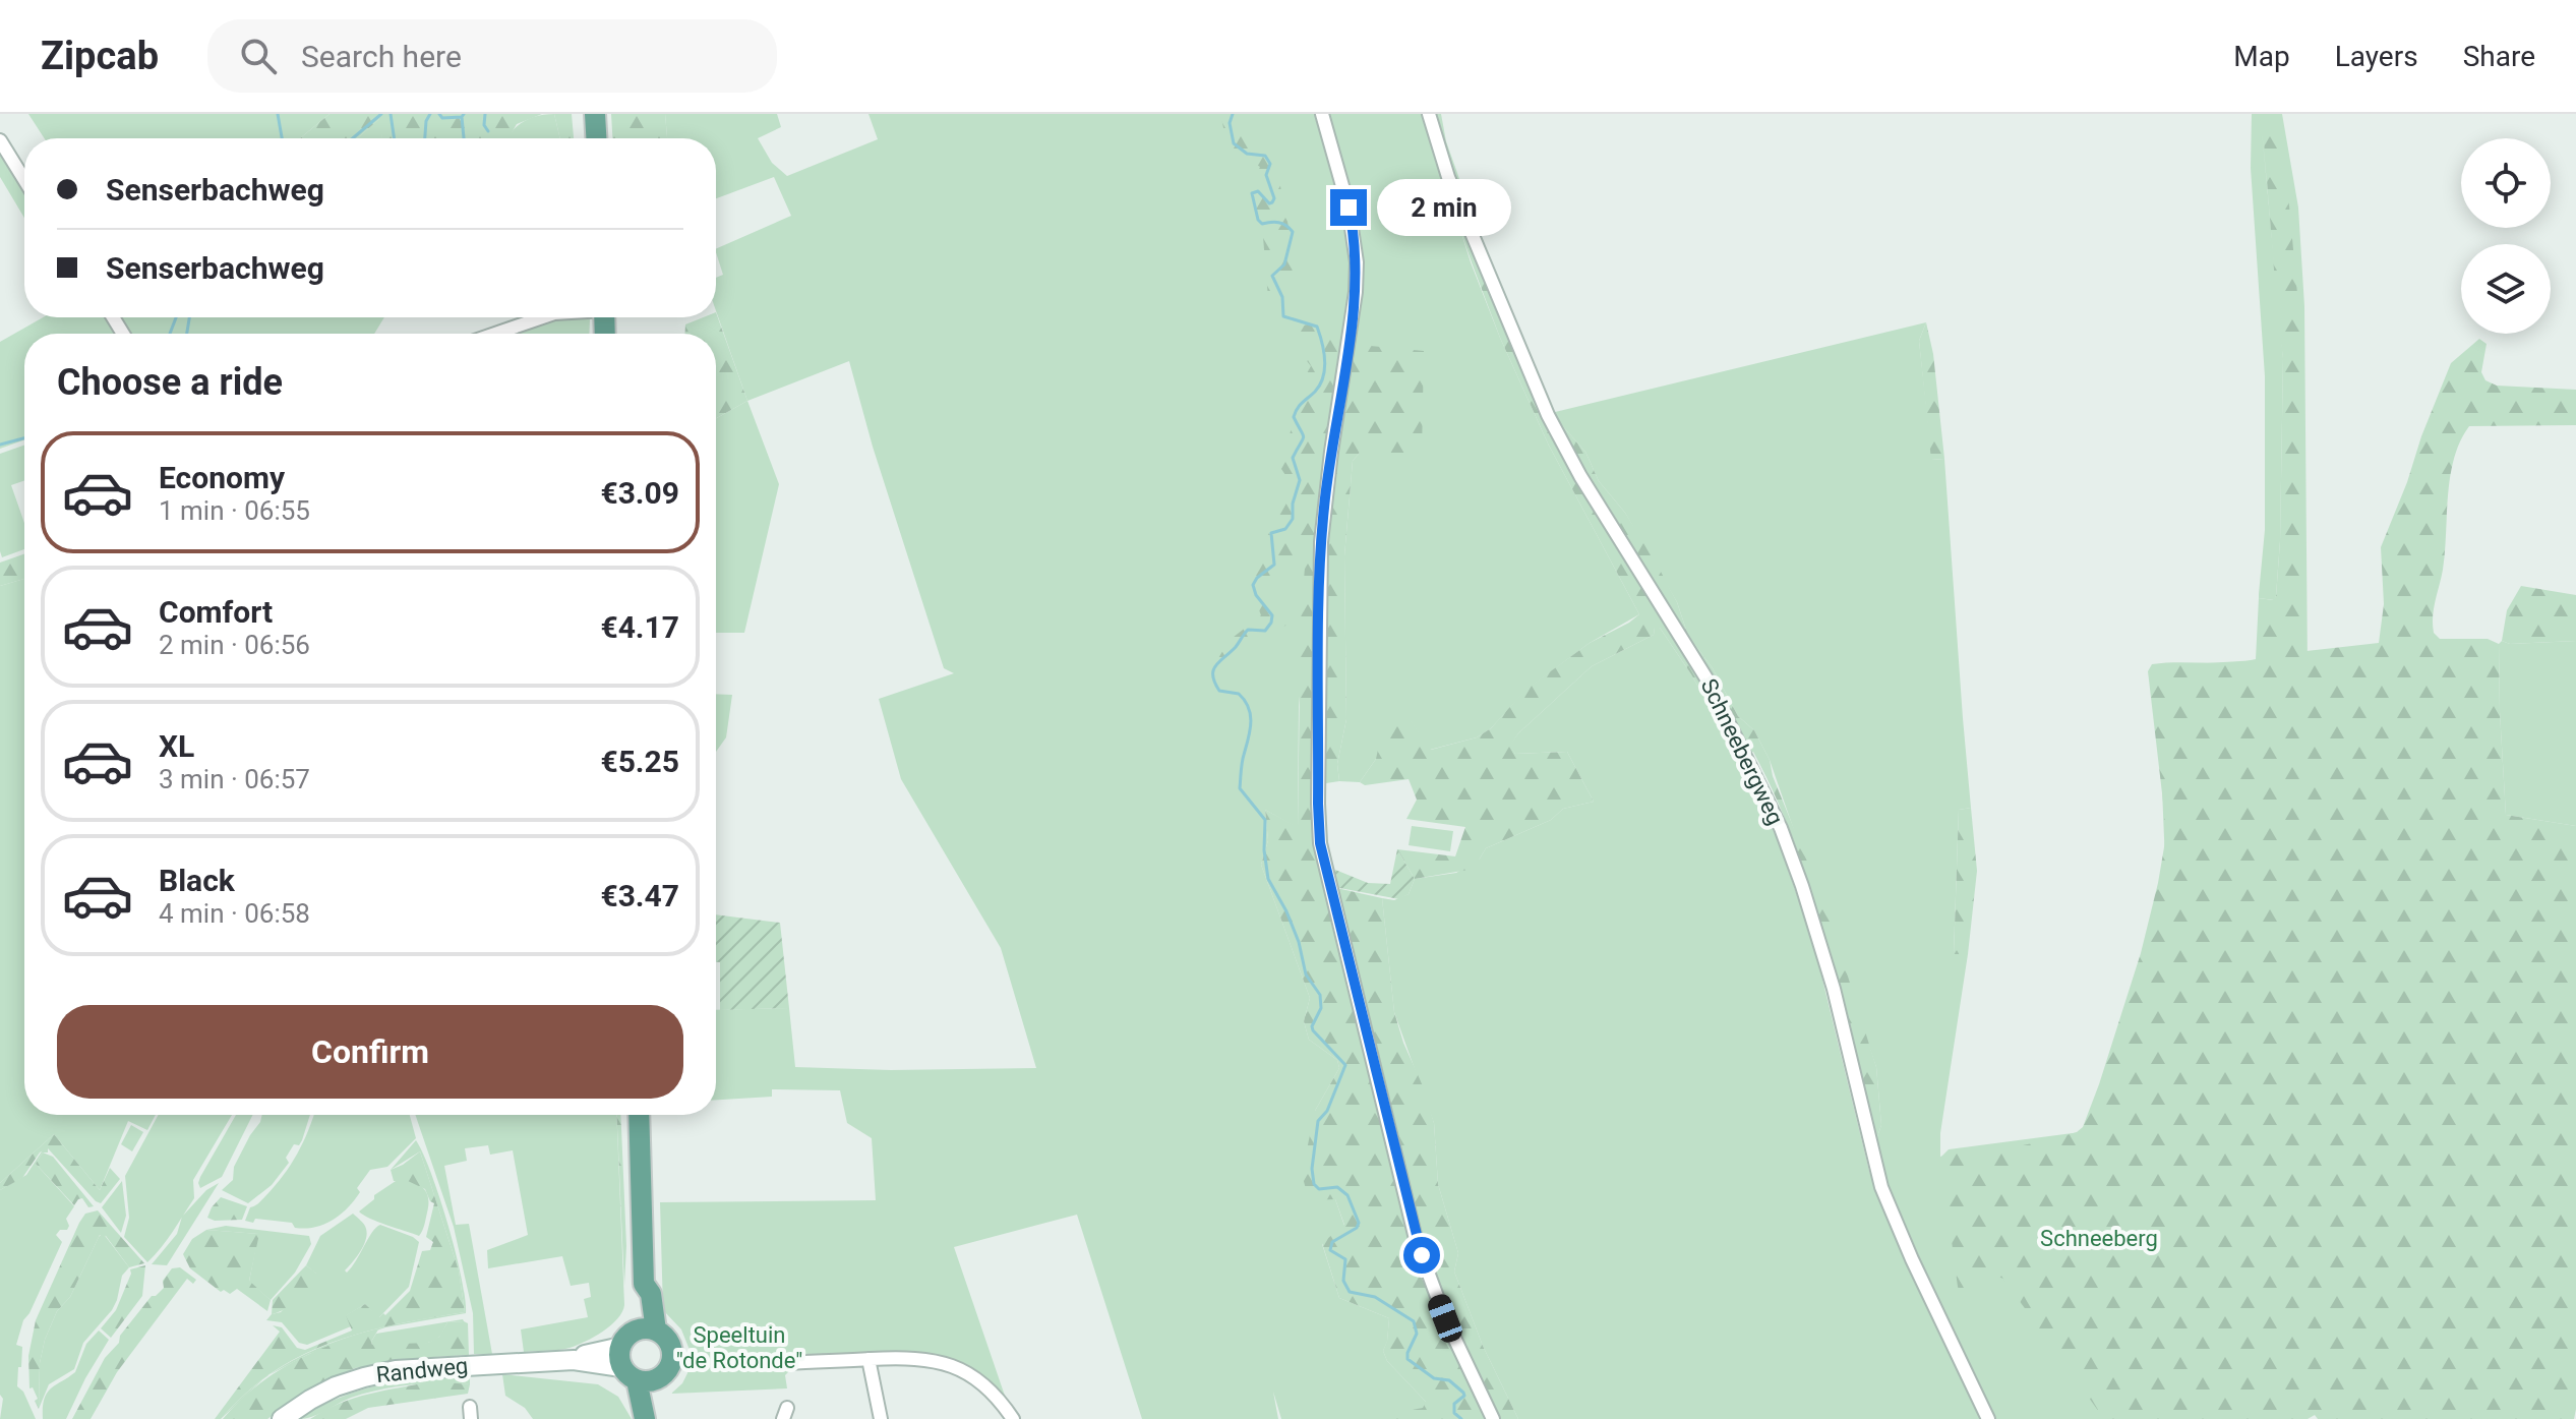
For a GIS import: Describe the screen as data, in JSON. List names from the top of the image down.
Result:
{
  "streets": {
    "main road": ["Randweg"],
    "street": ["Schneebergweg"]
  },
  "parks": ["Schneeberg", "Speeltuin \"de Rotonde\""],
  "page": {
    "header": "Zipcab",
    "search": "Search here",
    "nav": ["Map", "Layers", "Share"],
    "banner": ["Senserbachweg", "Senserbachweg"],
    "bubble": "2 min",
    "heading": "Choose a ride",
    "list": [
      {
        "name": "Economy",
        "note": "1 min · 06:55",
        "value": "€3.09"
      },
      {
        "name": "Comfort",
        "note": "2 min · 06:56",
        "value": "€4.17"
      },
      {
        "name": "XL",
        "note": "3 min · 06:57",
        "value": "€5.25"
      },
      {
        "name": "Black",
        "note": "4 min · 06:58",
        "value": "€3.47"
      }
    ],
    "buttons": "Confirm"
  }
}
